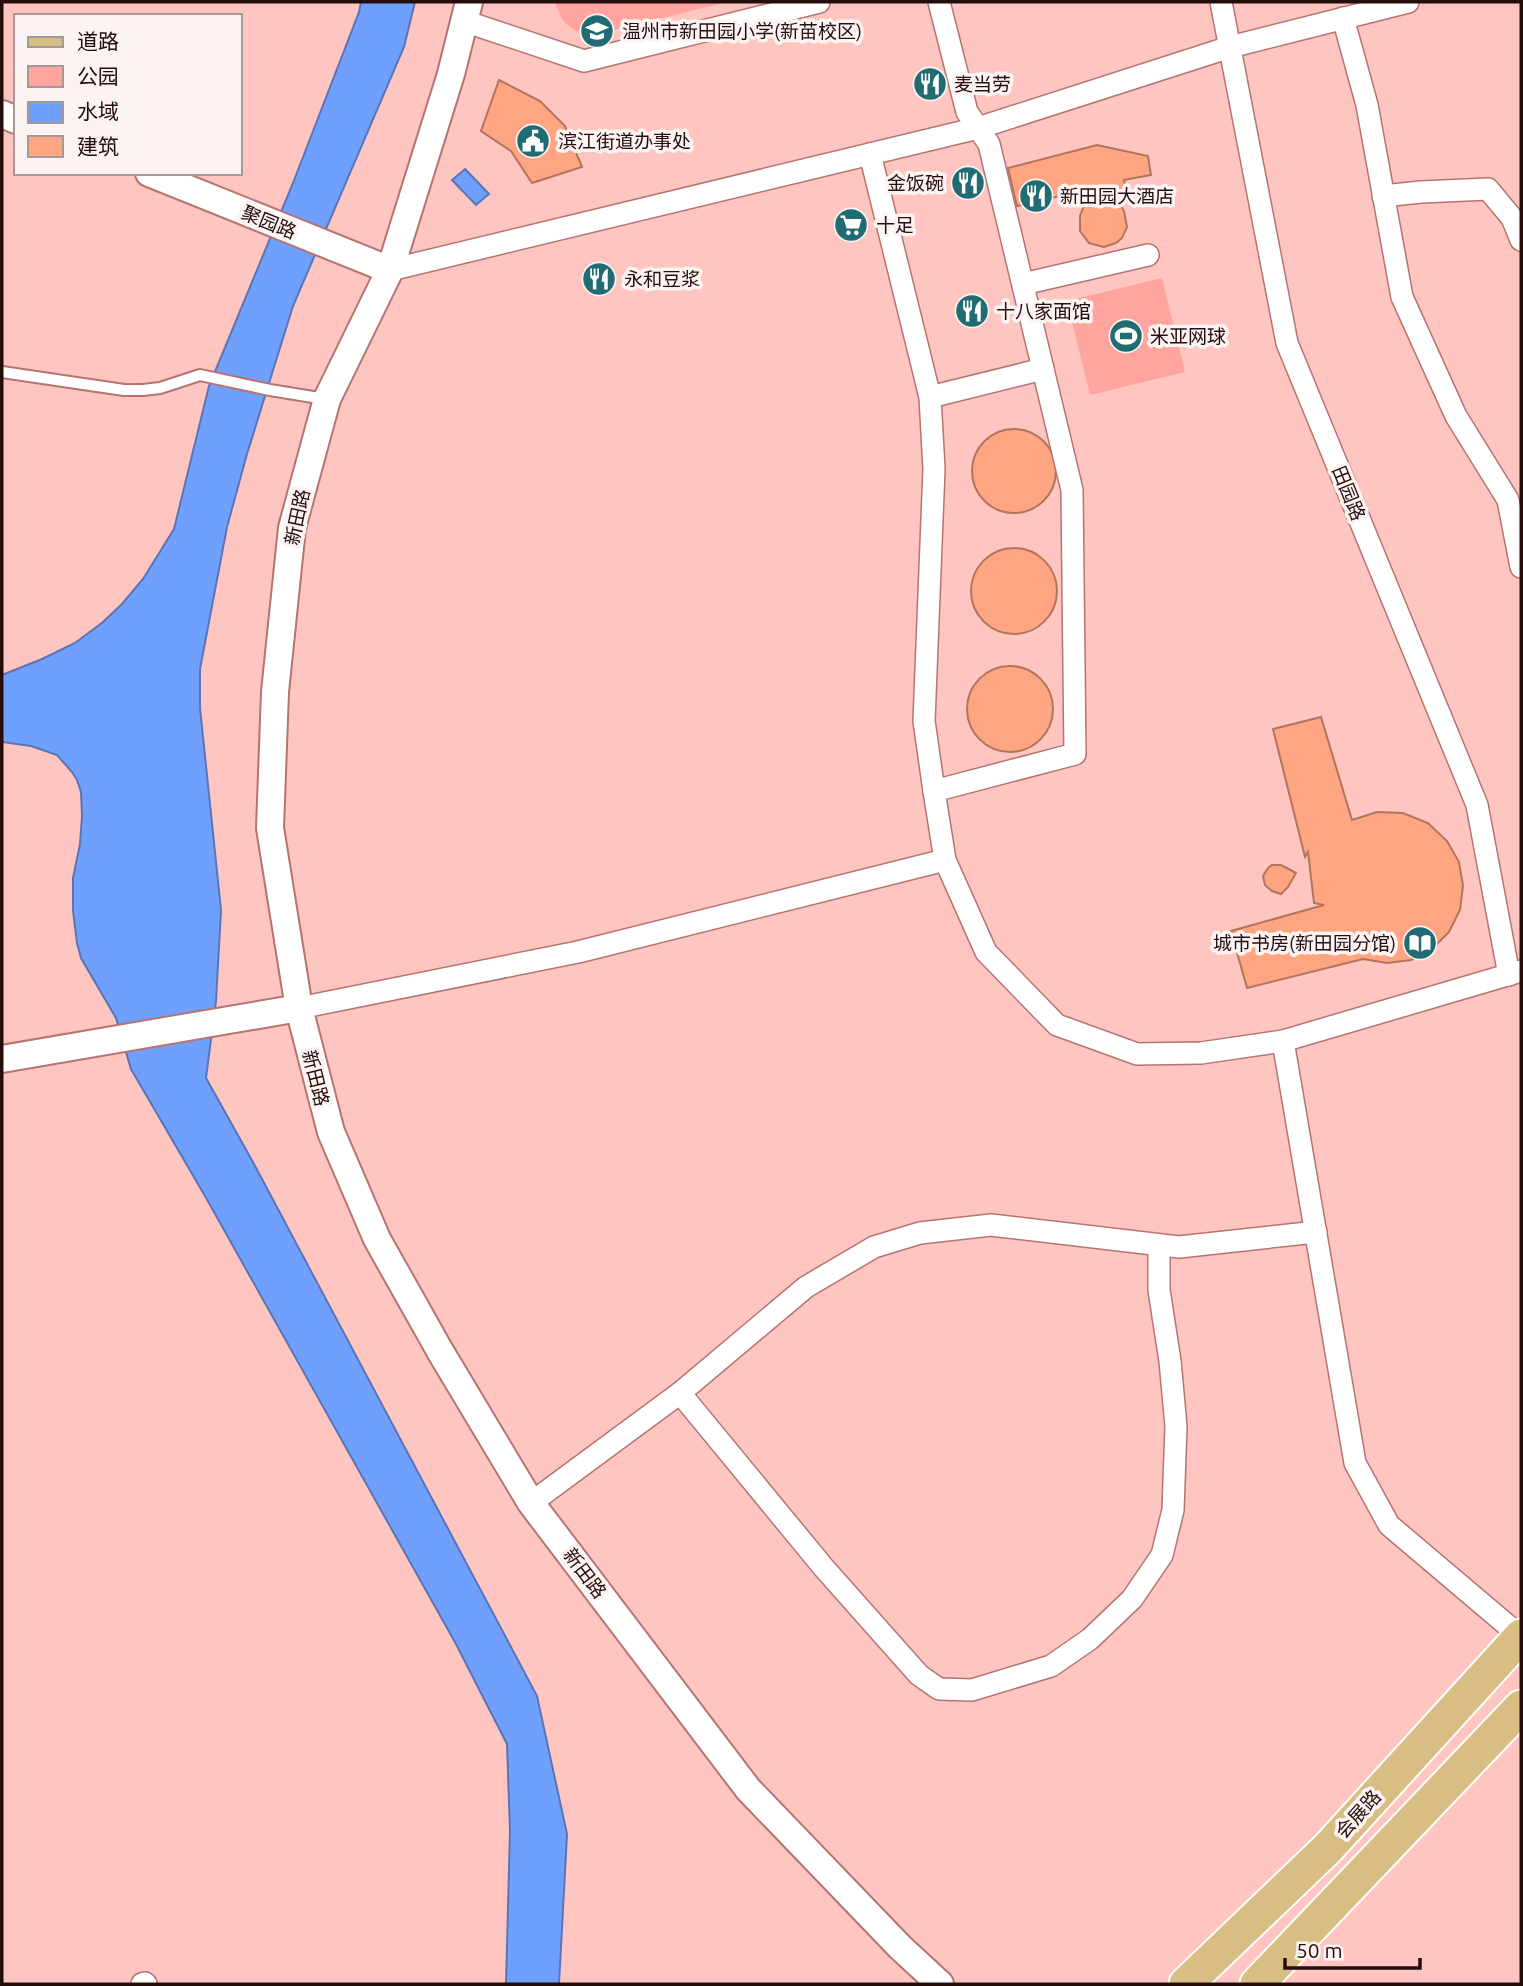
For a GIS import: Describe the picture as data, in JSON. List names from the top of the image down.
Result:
{
  "streets": {
    "main road": ["会展路"],
    "street": ["聚园路", "田园路", "新田路"]
  },
  "crossings": [
    ["聚园路", "新田路"]
  ],
  "places": {
    "school or university": ["温州市新田园小学(新苗校区)"],
    "restaurant": [
      "麦当劳",
      "金饭碗",
      "新田园大酒店",
      "永和豆浆",
      "十八家面馆"
    ],
    "public building": ["滨江街道办事处"],
    "supermarket": ["十足"],
    "sports": ["米亚网球"],
    "library": ["城市书房(新田园分馆)"]
  },
  "legend": [
    "道路",
    "公园",
    "水域",
    "建筑"
  ],
  "scale_bar": "50 m"
}
